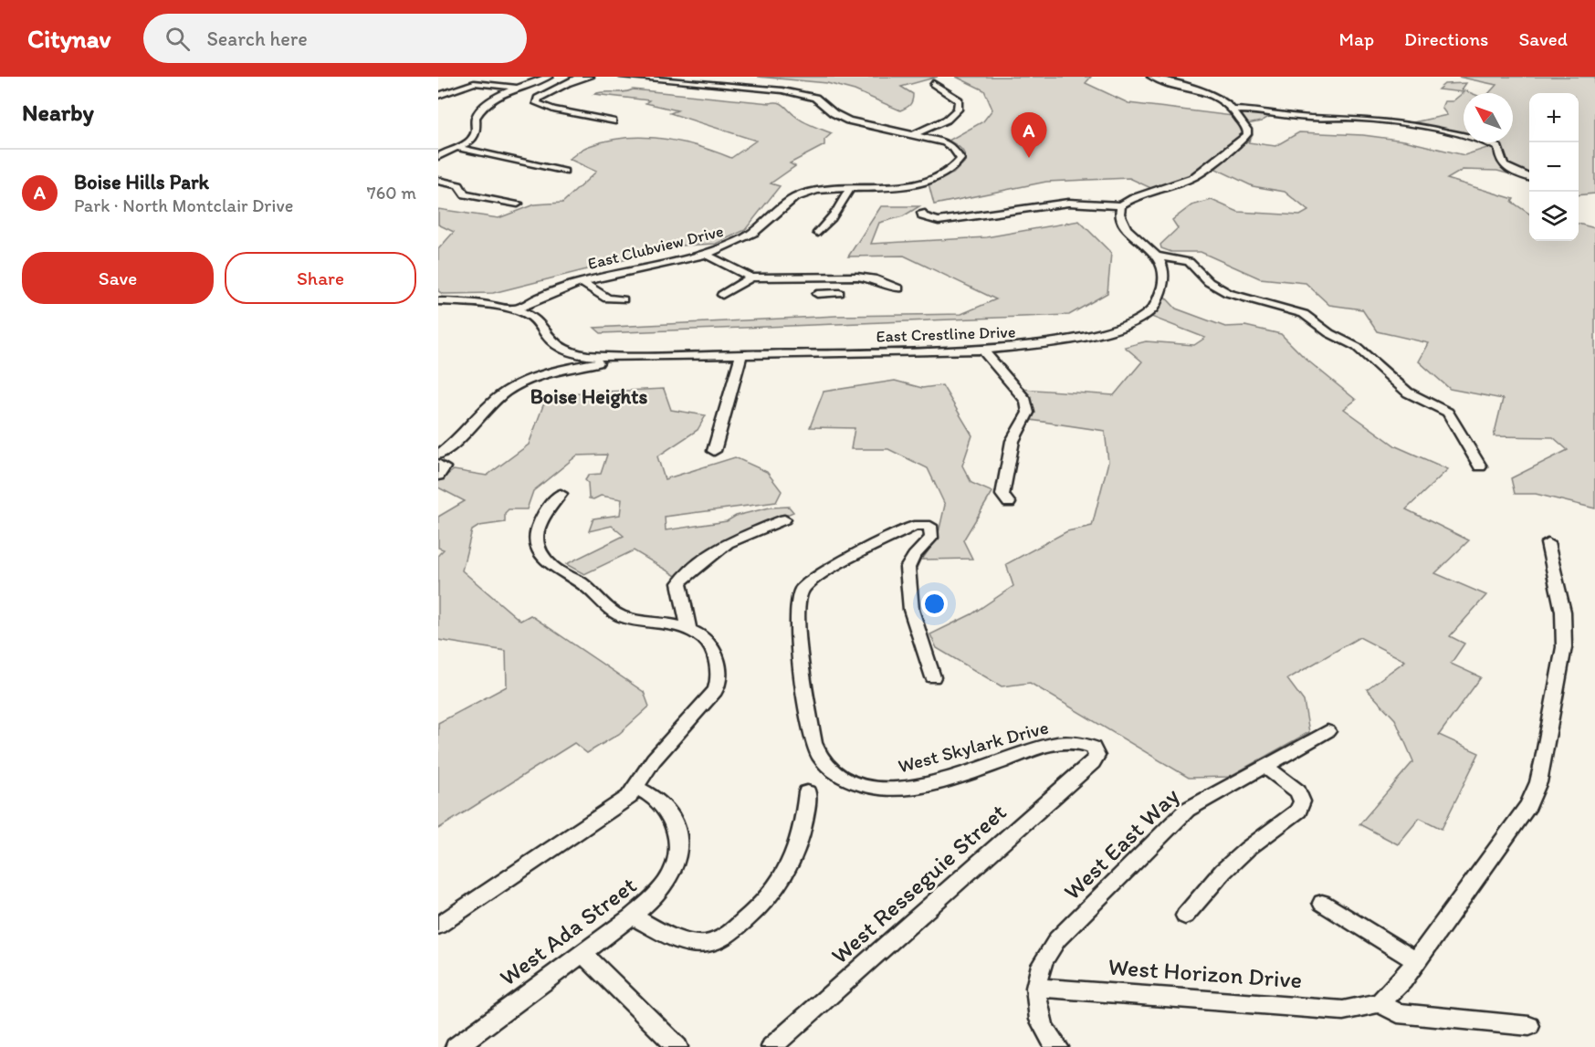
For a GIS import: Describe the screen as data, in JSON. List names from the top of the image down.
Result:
{
  "streets": {
    "street": [
      "East Clubview Drive",
      "East Crestline Drive",
      "West Skylark Drive",
      "West East Way",
      "West Resseguie Street",
      "West Ada Street",
      "West Horizon Drive"
    ]
  },
  "crossings": [
    ["West Skylark Drive", "West Resseguie Street"],
    ["West East Way", "West Horizon Drive"]
  ],
  "districts": ["Boise Heights"],
  "north": "top left",
  "page": {
    "header": "Citynav",
    "search": "Search here",
    "nav": ["Map", "Directions", "Saved"],
    "heading": "Nearby",
    "map_buttons": ["+", "−"],
    "pins": "A",
    "list": [
      {
        "mark": "A",
        "name": "Boise Hills Park",
        "note": "Park · North Montclair Drive",
        "value": "760 m"
      }
    ],
    "buttons": ["Save", "Share"]
  }
}
